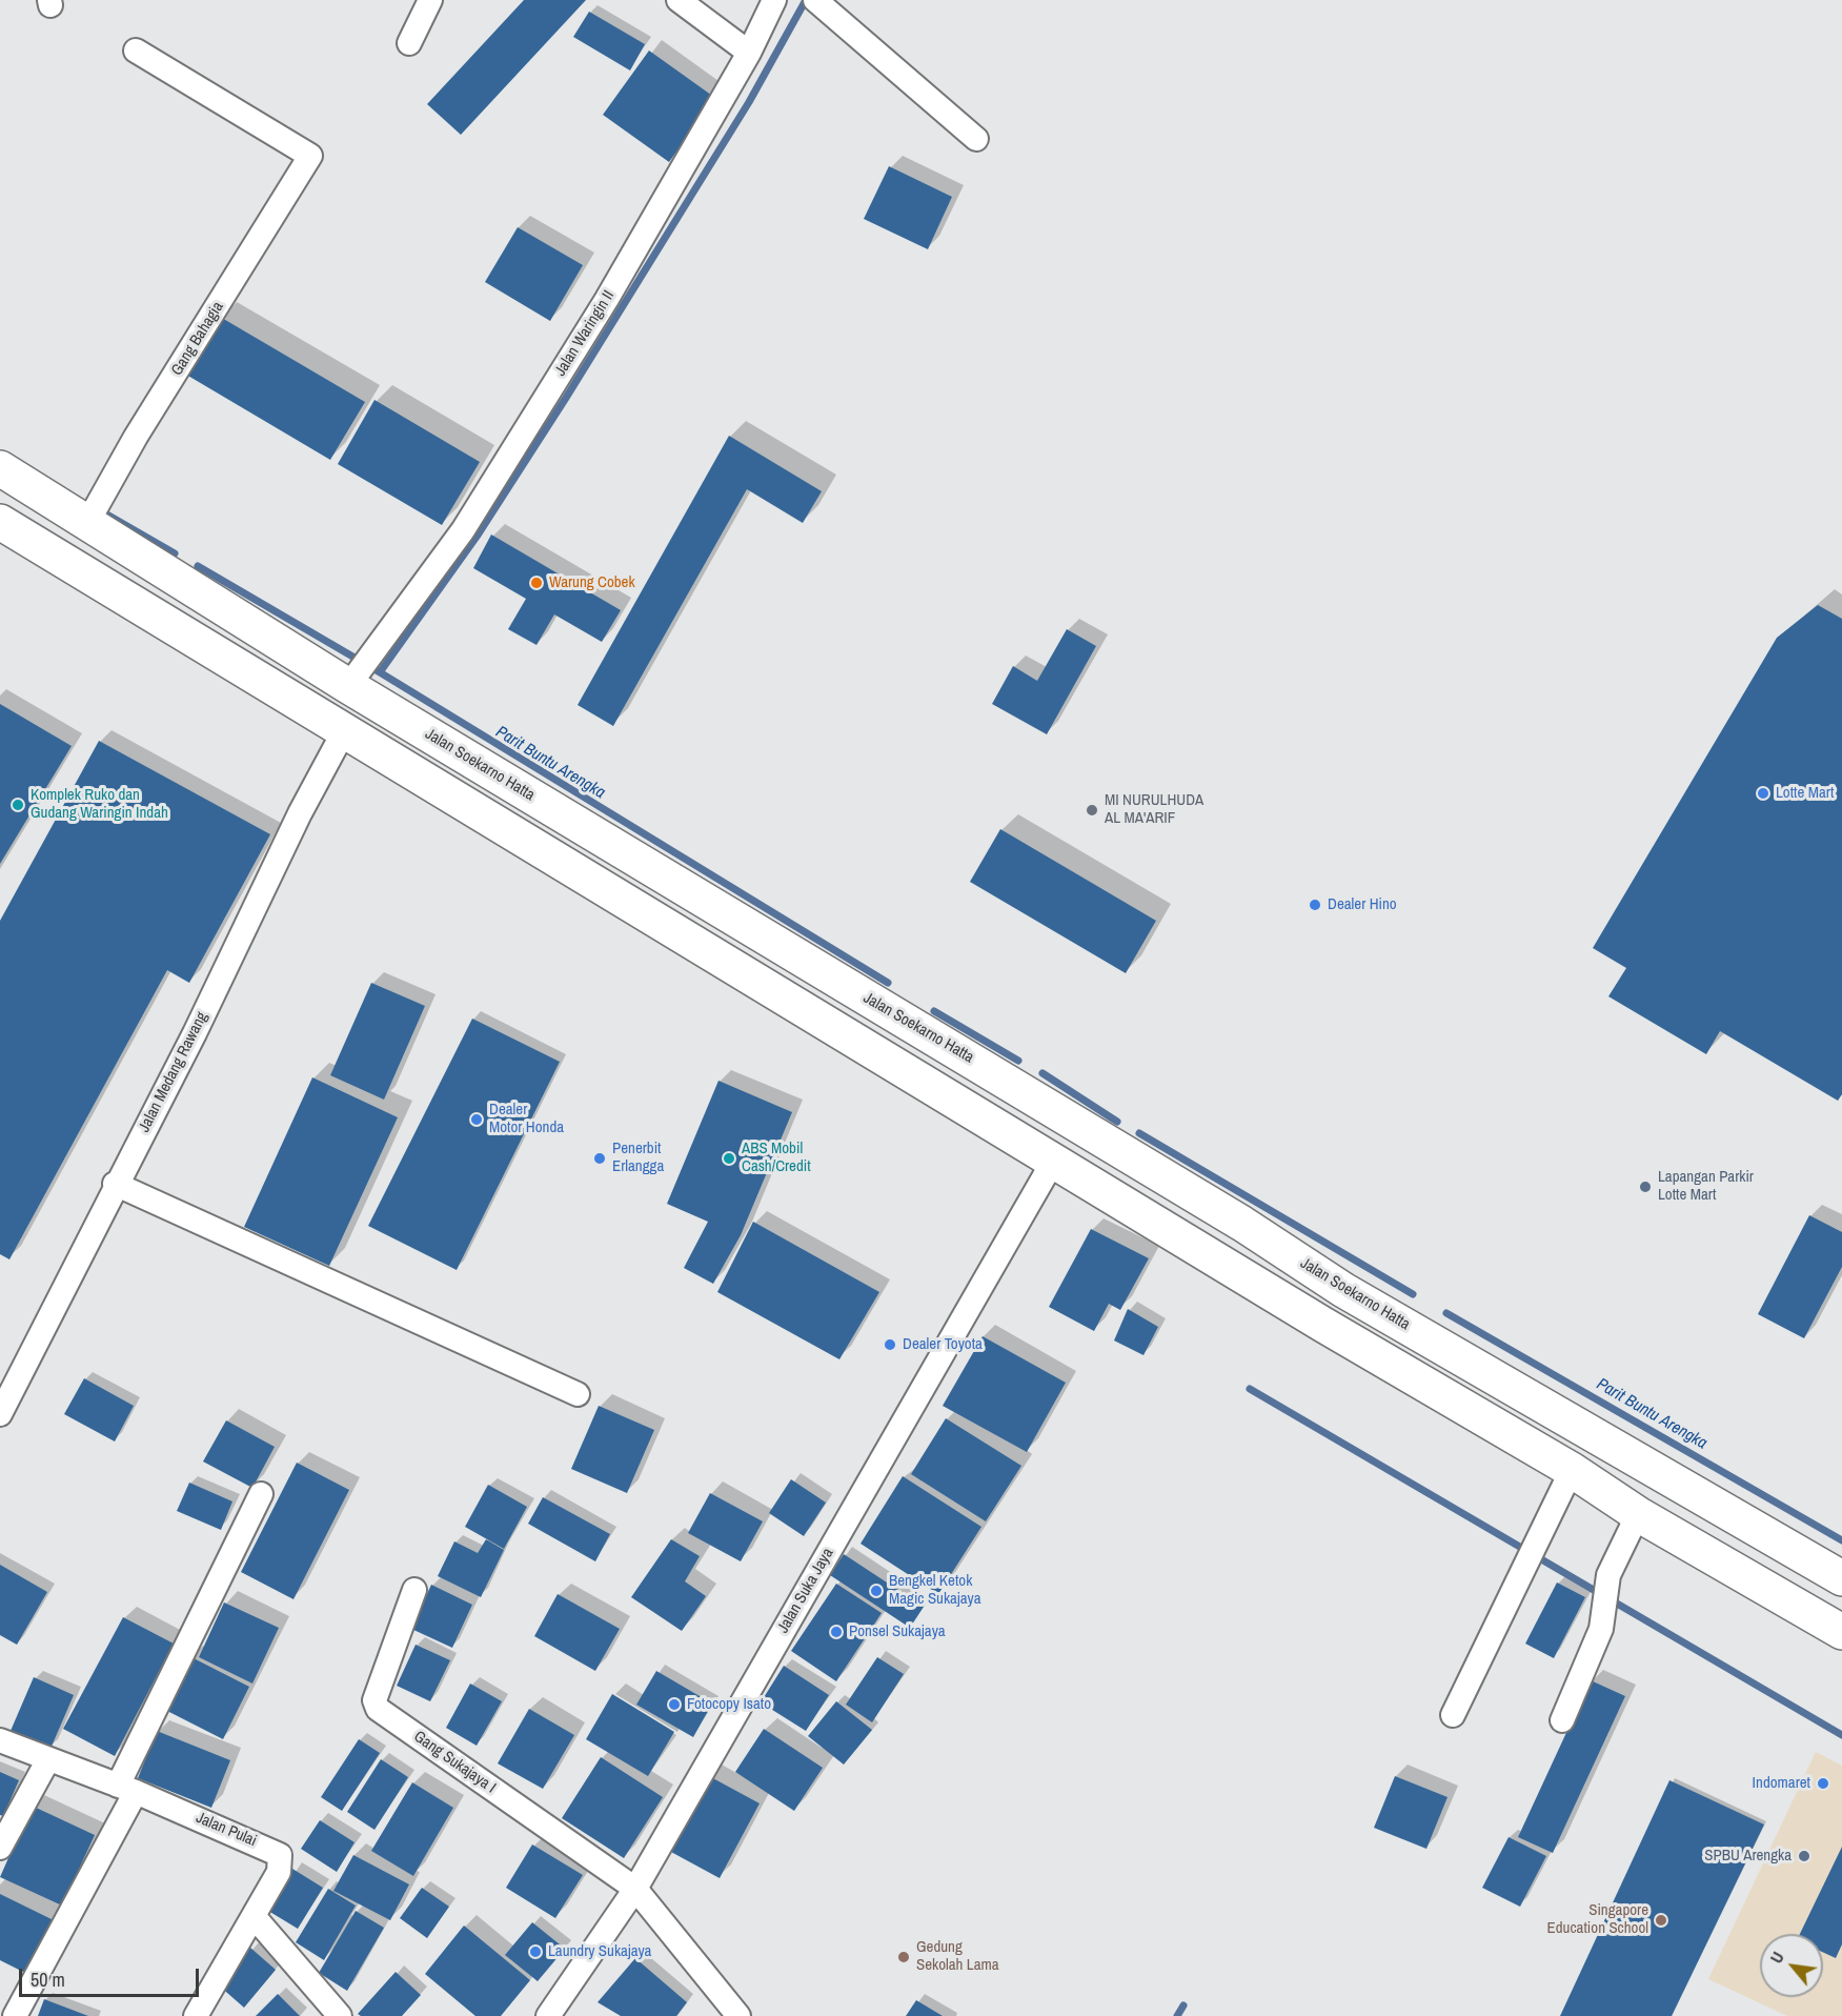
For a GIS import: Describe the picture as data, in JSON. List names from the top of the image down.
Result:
{
  "streets": {
    "main road": ["Jalan Soekarno Hatta"],
    "street": [
      "Jalan Waringin II",
      "Gang Bahagia",
      "Jalan Medang Rawang",
      "Jalan Suka Jaya",
      "Gang Sukajaya I",
      "Jalan Pulai"
    ]
  },
  "crossings": [
    ["Jalan Waringin II", "Jalan Soekarno Hatta"],
    ["Gang Bahagia", "Jalan Soekarno Hatta"],
    ["Jalan Suka Jaya", "Gang Sukajaya I"]
  ],
  "water": ["Parit Buntu Arengka"],
  "places": [
    "Warung Cobek",
    "Lotte Mart",
    "Komplek Ruko dan Gudang Waringin Indah",
    "MI NURULHUDA AL MA'ARIF",
    "Dealer Hino",
    "Dealer Motor Honda",
    "Penerbit Erlangga",
    "ABS Mobil Cash/Credit",
    "Lapangan Parkir Lotte Mart",
    "Dealer Toyota",
    "Bengkel Ketok Magic Sukajaya",
    "Ponsel Sukajaya",
    "Fotocopy Isato",
    "Indomaret",
    "SPBU Arengka",
    "Singapore Education School",
    "Laundry Sukajaya",
    "Gedung Sekolah Lama"
  ],
  "scale_bar": "50 m",
  "north": "top left"
}
